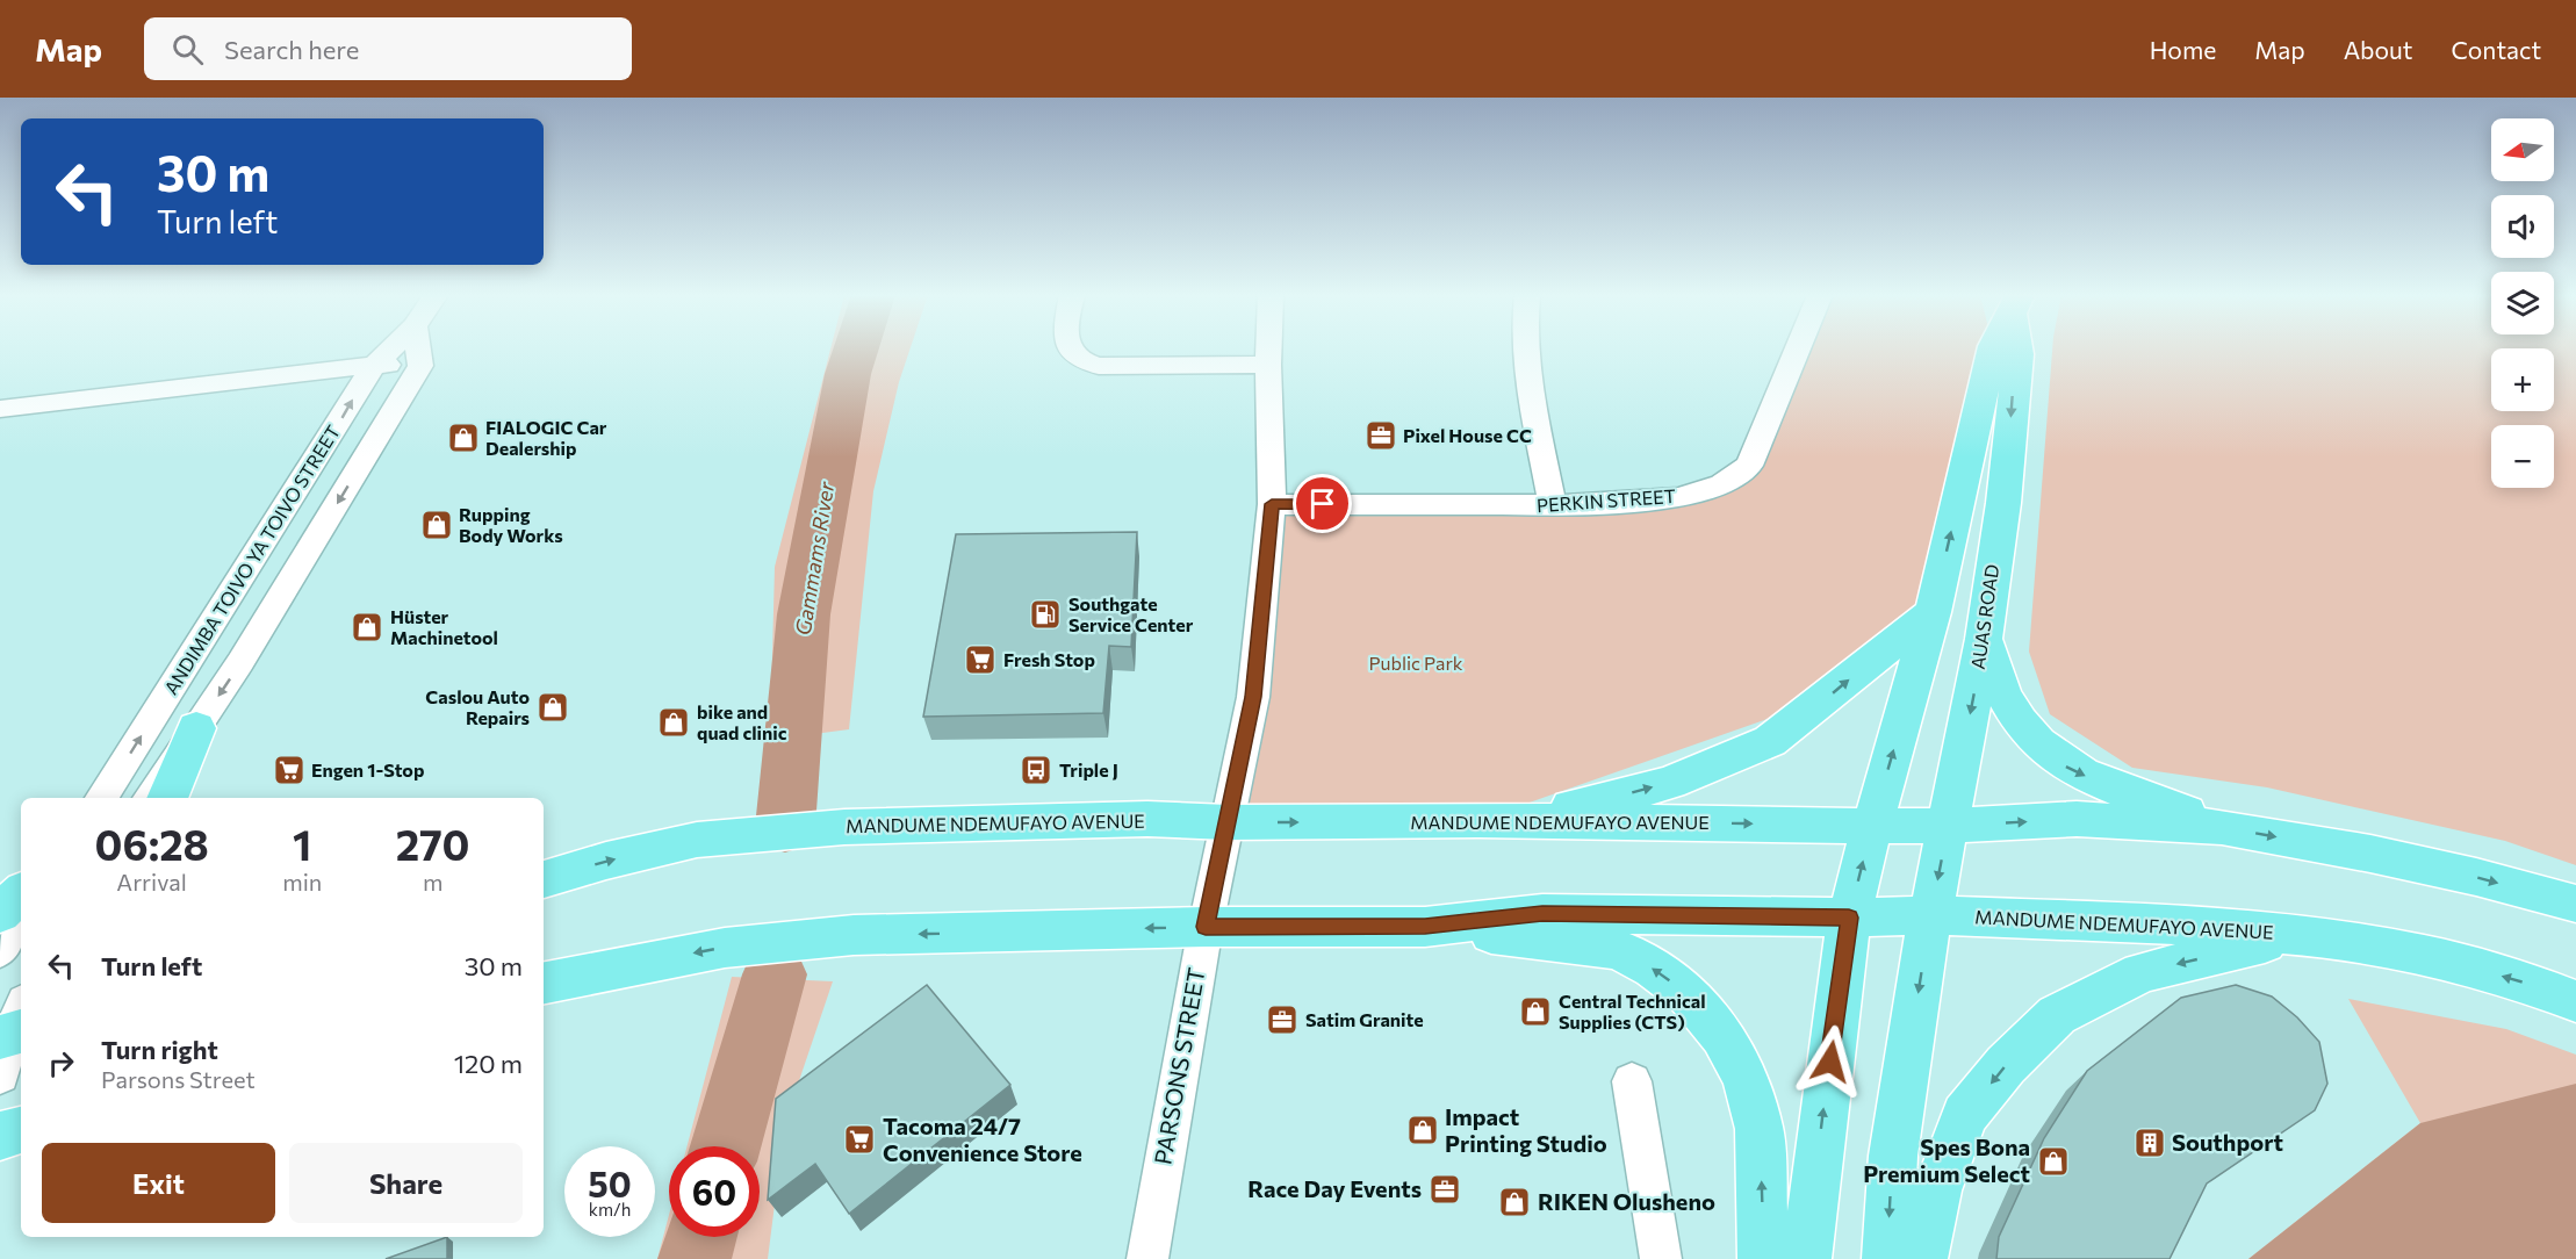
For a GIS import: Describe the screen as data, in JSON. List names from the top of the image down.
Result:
{
  "streets": {
    "main road": ["AUAS ROAD", "MANDUME NDEMUFAYO AVENUE"],
    "street": ["PERKIN STREET", "ANDIMBA TOIVO YA TOIVO STREET", "PARSONS STREET"]
  },
  "crossings": [
    ["PERKIN STREET", "PARSONS STREET"],
    ["AUAS ROAD", "MANDUME NDEMUFAYO AVENUE"],
    ["MANDUME NDEMUFAYO AVENUE", "PARSONS STREET"]
  ],
  "water": ["Gammams River"],
  "parks": ["Public Park"],
  "places": {
    "office": ["Pixel House CC", "Satim Granite", "Race Day Events"],
    "shop": [
      "FIALOGIC Car Dealership",
      "Rupping Body Works",
      "Hüster Machinetool",
      "Caslou Auto Repairs",
      "bike and quad clinic",
      "Central Technical Supplies (CTS)",
      "Impact Printing Studio",
      "Spes Bona Premium Select",
      "RIKEN Olusheno"
    ],
    "fuel station": ["Southgate Service Center"],
    "supermarket": ["Fresh Stop", "Engen 1-Stop", "Tacoma 24/7 Convenience Store"],
    "bus stop": ["Triple J"],
    "building": ["Southport"]
  },
  "north": "left",
  "page": {
    "header": "Map",
    "search": "Search here",
    "nav": [
      "Home",
      "Map",
      "About",
      "Contact"
    ],
    "map_buttons": ["+", "−"],
    "turn": ["30 m", "Turn left"],
    "eta": [
      "06:28",
      "Arrival",
      "1",
      "min",
      "270",
      "m"
    ],
    "list": [
      {
        "name": "Turn left",
        "value": "30 m"
      },
      {
        "name": "Turn right",
        "note": "Parsons Street",
        "value": "120 m"
      }
    ],
    "buttons": ["Exit", "Share"],
    "speed": "50 km/h",
    "limit": "60"
  }
}
